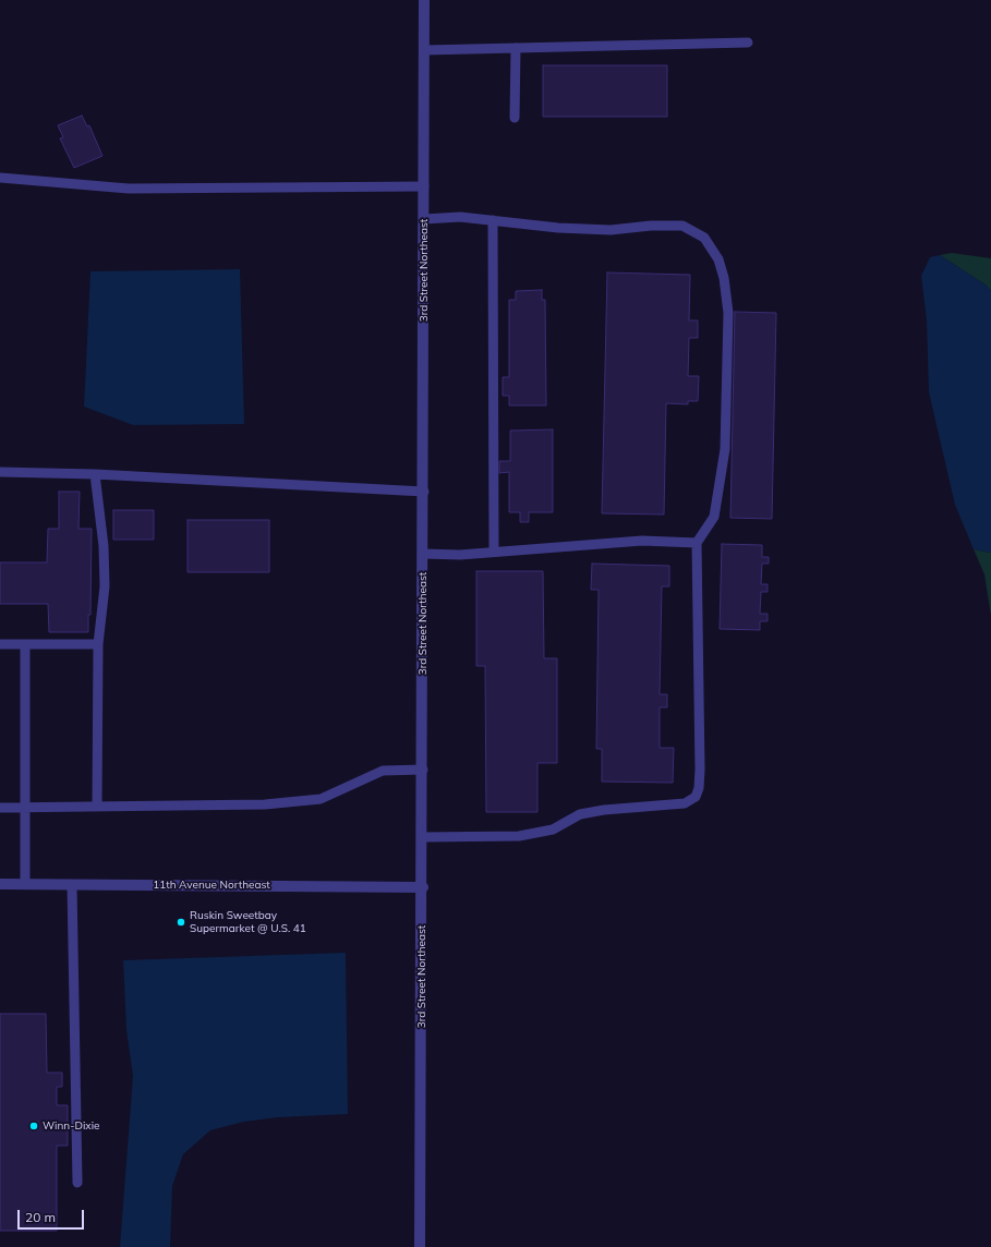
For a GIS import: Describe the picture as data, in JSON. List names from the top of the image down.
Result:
{
  "streets": {
    "street": ["3rd Street Northeast", "11th Avenue Northeast"]
  },
  "crossings": [
    ["3rd Street Northeast", "11th Avenue Northeast"]
  ],
  "places": ["Ruskin Sweetbay Supermarket @ U.S. 41", "Winn-Dixie"],
  "scale_bar": "20 m"
}
